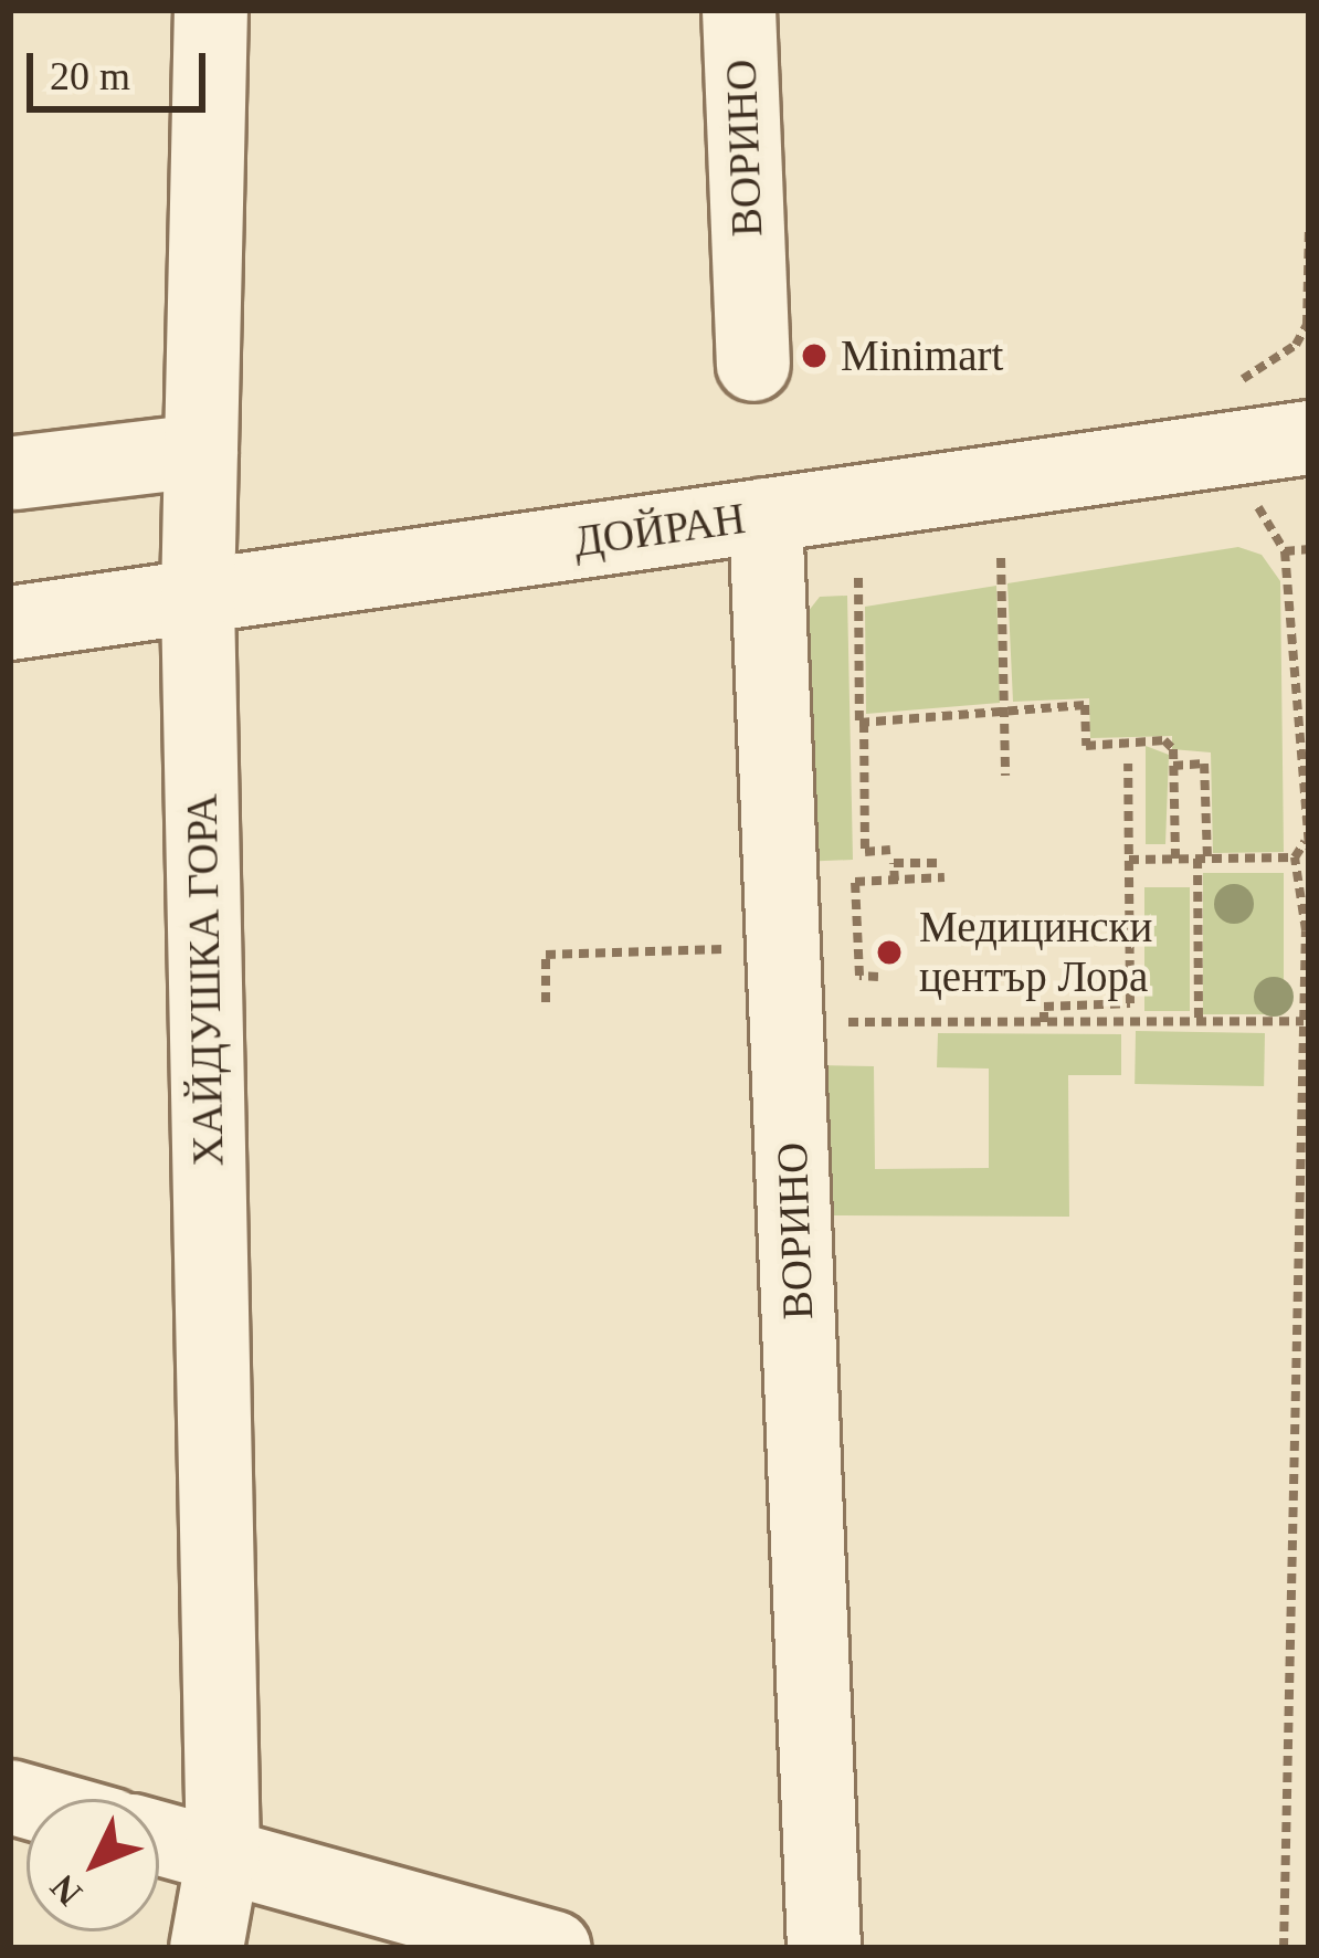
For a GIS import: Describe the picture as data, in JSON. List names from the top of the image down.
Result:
{
  "streets": {
    "street": ["ВОРИНО", "ДОЙРАН", "ХАЙДУШКА ГОРА"]
  },
  "crossings": [
    ["ВОРИНО", "ДОЙРАН"],
    ["ДОЙРАН", "ХАЙДУШКА ГОРА"]
  ],
  "places": ["Minimart", "Медицински център Лора"],
  "scale_bar": "20 m",
  "north": "bottom left"
}
